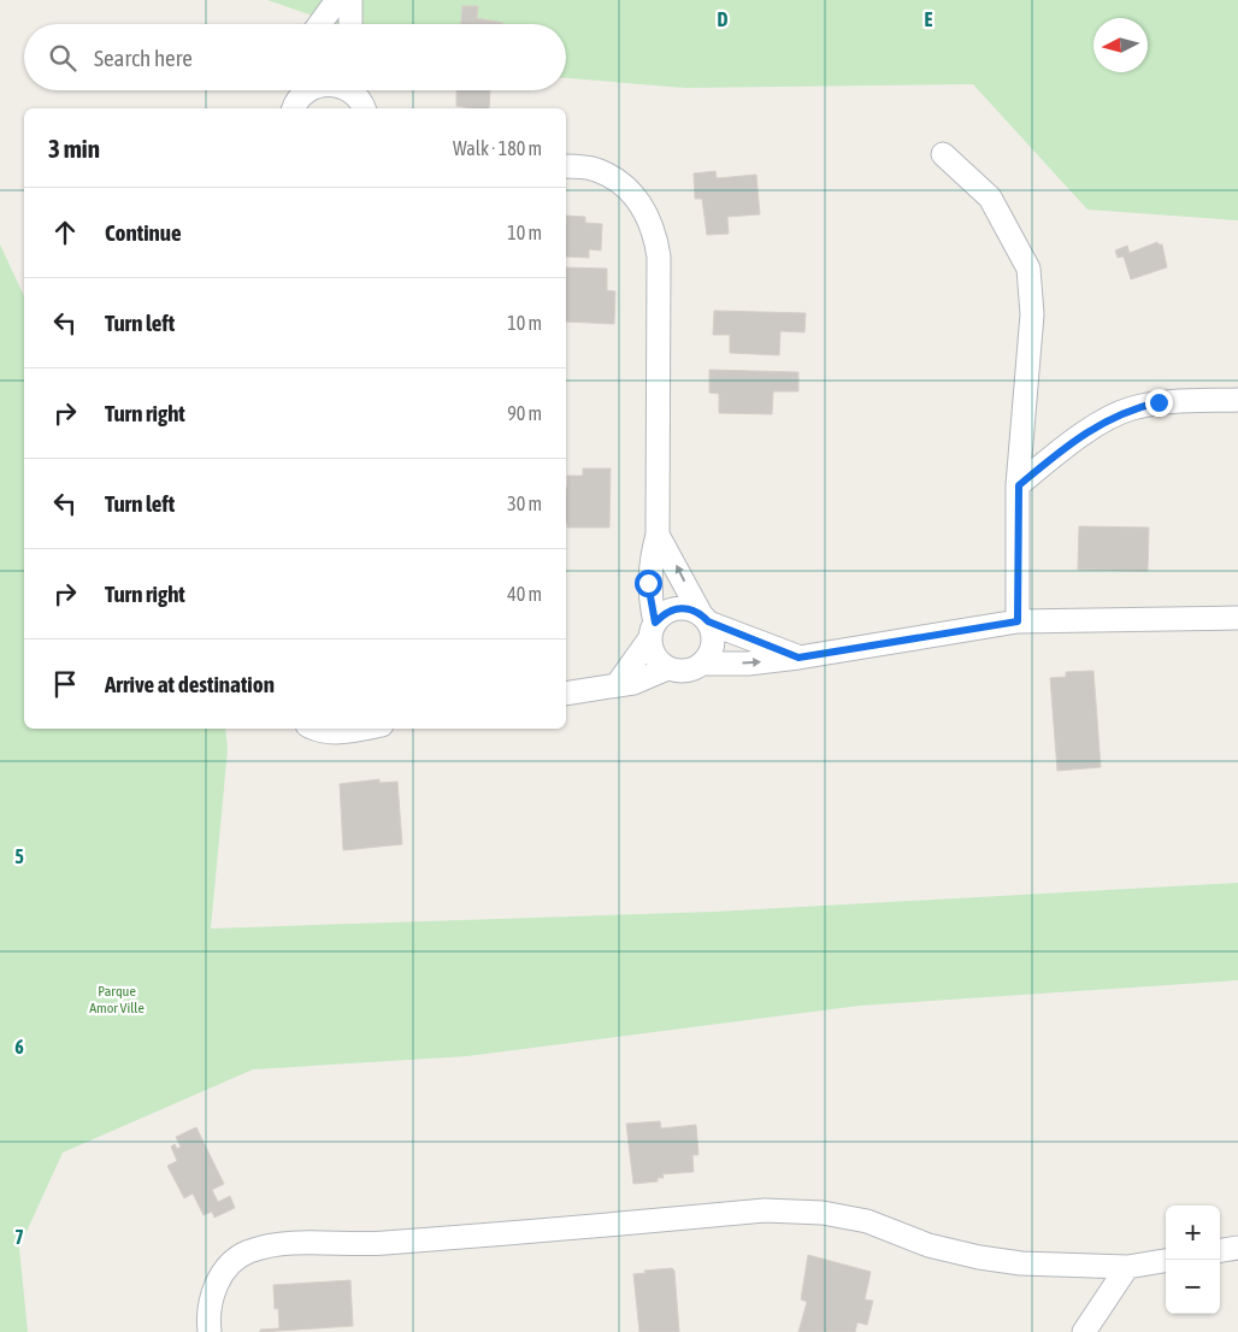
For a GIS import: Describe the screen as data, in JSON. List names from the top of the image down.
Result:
{
  "parks": ["Parque Amor Ville"],
  "north": "left",
  "page": {
    "search": "Search here",
    "heading": ["3 min", "Walk · 180 m"],
    "list": [
      ["Continue", "10 m"],
      ["Turn left", "10 m"],
      ["Turn right", "90 m"],
      ["Turn left", "30 m"],
      ["Turn right", "40 m"],
      "Arrive at destination"
    ],
    "map_buttons": ["+", "−"]
  },
  "grid": {
    "columns": ["D", "E"],
    "rows": ["5", "6", "7"]
  }
}
